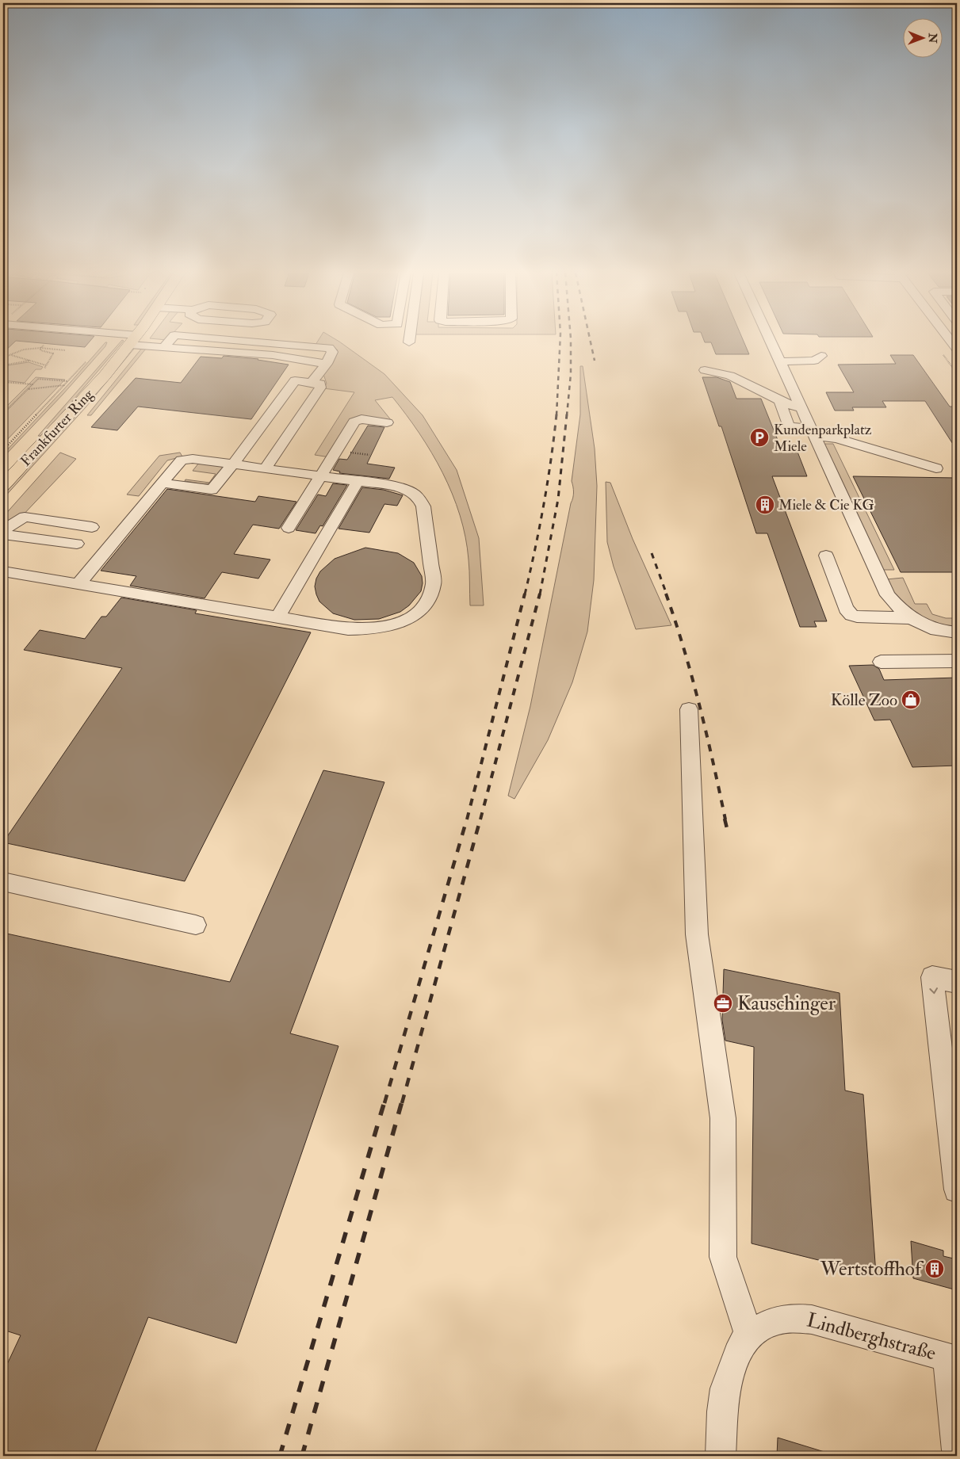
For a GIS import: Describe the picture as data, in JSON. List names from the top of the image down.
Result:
{
  "streets": {
    "main road": ["Frankfurter Ring"],
    "street": ["Lindberghstraße"]
  },
  "places": {
    "parking": ["Kundenparkplatz Miele"],
    "building": ["Miele & Cie KG", "Wertstoffhof"],
    "shop": ["Kölle Zoo"],
    "office": ["Kauschinger"]
  },
  "north": "right"
}
